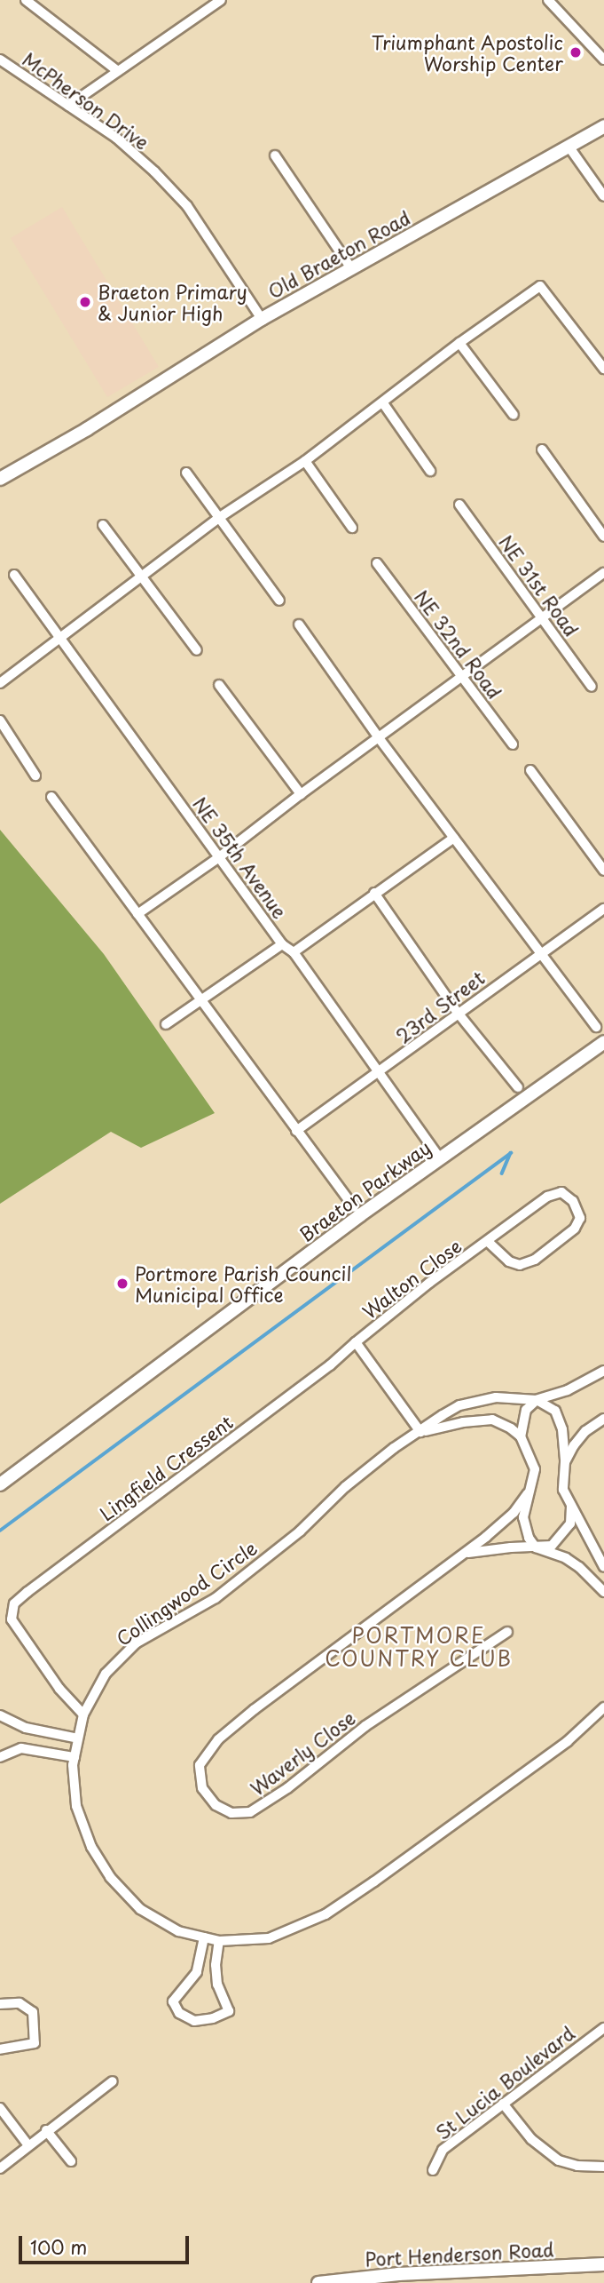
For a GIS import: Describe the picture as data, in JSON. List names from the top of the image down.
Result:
{
  "streets": {
    "street": [
      "McPherson Drive",
      "Old Braeton Road",
      "NE 31st Road",
      "NE 32nd Road",
      "NE 35th Avenue",
      "23rd Street",
      "Braeton Parkway",
      "Walton Close",
      "Lingfield Cressent",
      "Collingwood Circle",
      "Waverly Close",
      "St Lucia Boulevard",
      "Port Henderson Road"
    ]
  },
  "crossings": [
    ["McPherson Drive", "Old Braeton Road"],
    ["NE 35th Avenue", "23rd Street"],
    ["NE 35th Avenue", "Braeton Parkway"],
    ["Walton Close", "Lingfield Cressent"],
    ["Lingfield Cressent", "Collingwood Circle"]
  ],
  "districts": ["PORTMORE COUNTRY CLUB"],
  "places": ["Triumphant Apostolic Worship Center", "Braeton Primary & Junior High", "Portmore Parish Council Municipal Office"],
  "scale_bar": "100 m"
}
